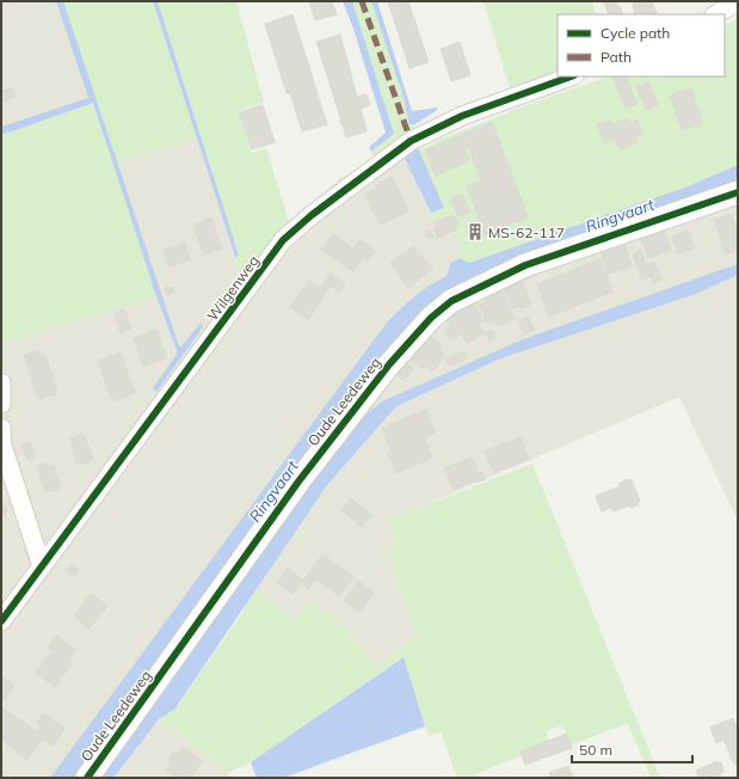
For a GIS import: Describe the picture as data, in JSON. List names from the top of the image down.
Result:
{
  "streets": {
    "street": ["Wilgenweg", "Oude Leedeweg"]
  },
  "water": ["Ringvaart"],
  "places": {
    "building": ["MS-62-117"]
  },
  "legend": ["Cycle path", "Path"],
  "scale_bar": "50 m"
}
